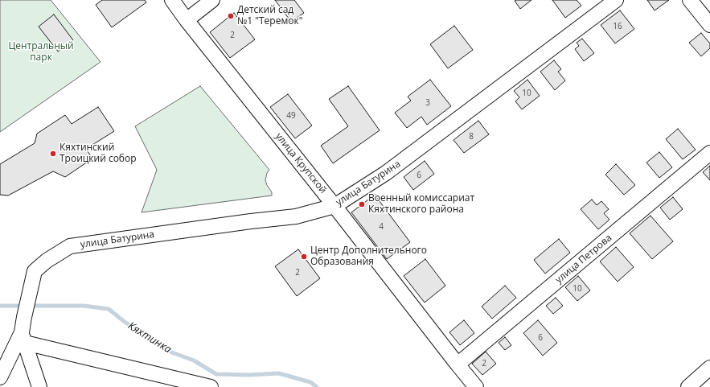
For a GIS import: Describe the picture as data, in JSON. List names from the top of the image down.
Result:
{
  "streets": {
    "street": ["улица Крупской", "улица Батурина", "улица Петрова"]
  },
  "crossings": [
    ["улица Крупской", "улица Батурина"],
    ["улица Крупской", "улица Петрова"]
  ],
  "water": ["Кяхтинка"],
  "parks": ["Центральный парк"],
  "places": [
    "Детский сад №1 \"Теремок\"",
    "Кяхтинский Троицкий собор",
    "Военный комиссариат Кяхтинского района",
    "Центр Дополнительного Образования"
  ],
  "house_numbers": [
    "16",
    "2",
    "10",
    "3",
    "49",
    "8",
    "6",
    "4",
    "2",
    "10",
    "6",
    "2"
  ]
}
